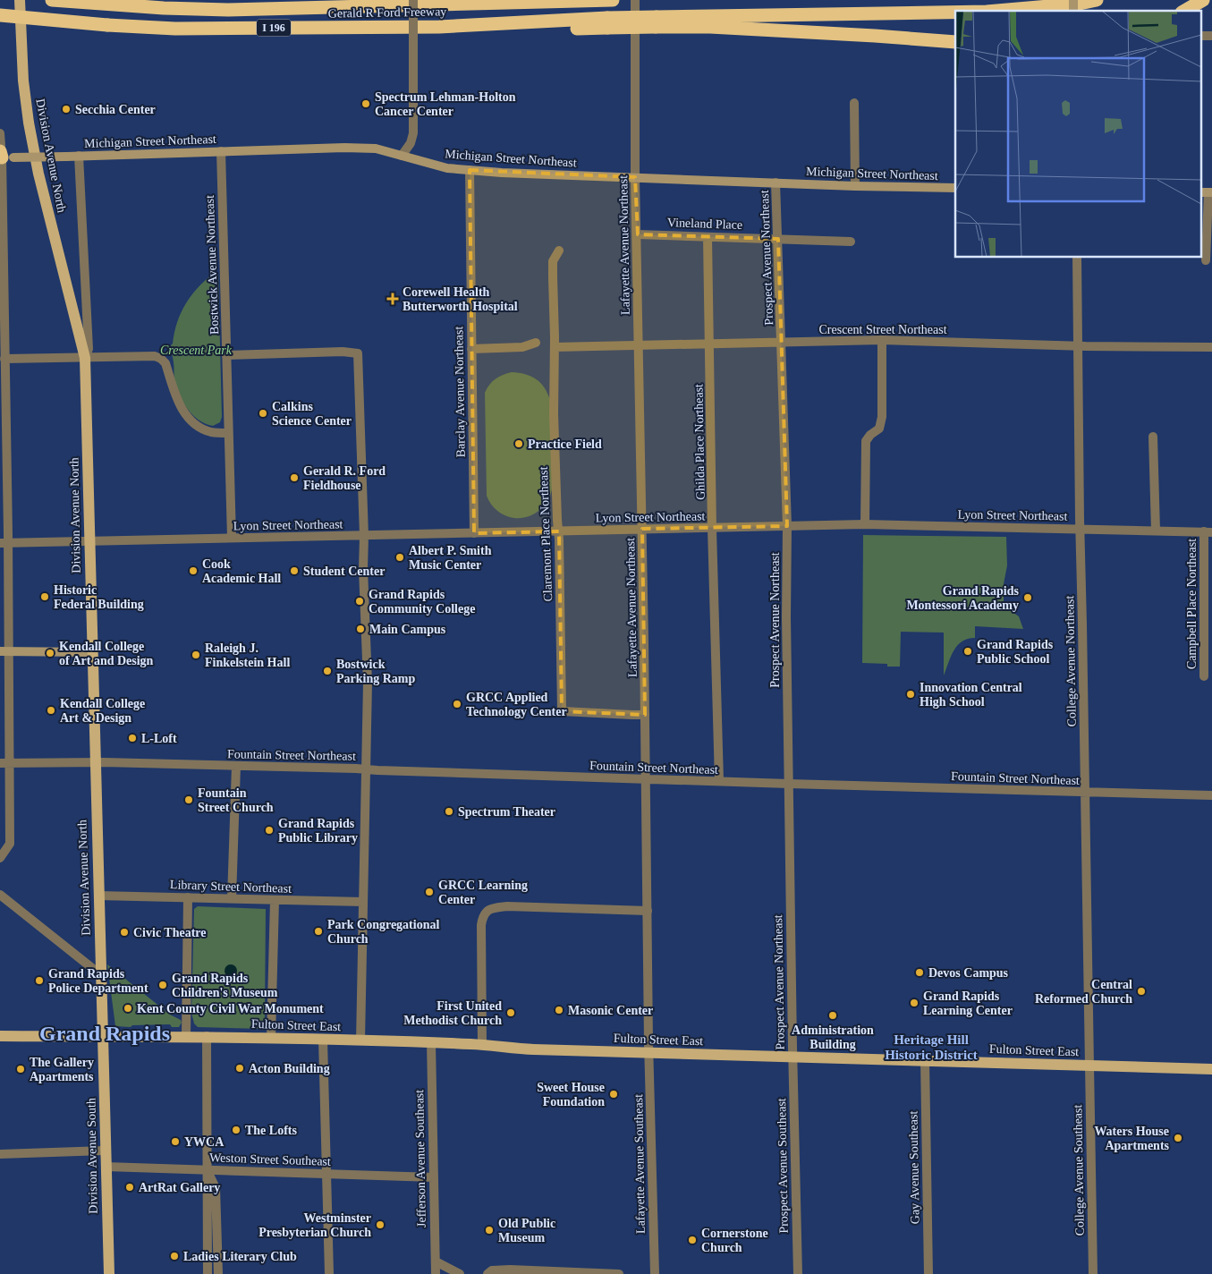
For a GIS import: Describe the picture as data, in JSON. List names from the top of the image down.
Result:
{
  "streets": {
    "highway": ["Gerald R Ford Freeway", "I 196"],
    "main road": [
      "Michigan Street Northeast",
      "Division Avenue North",
      "Fulton Street East",
      "Division Avenue South"
    ],
    "street": [
      "Vineland Place",
      "Lafayette Avenue Northeast",
      "Prospect Avenue Northeast",
      "Bostwick Avenue Northeast",
      "Crescent Street Northeast",
      "Barclay Avenue Northeast",
      "Ghilda Place Northeast",
      "Lyon Street Northeast",
      "Claremont Place Northeast",
      "Campbell Place Northeast",
      "College Avenue Northeast",
      "Fountain Street Northeast",
      "Library Street Northeast",
      "Jefferson Avenue Southeast",
      "Weston Street Southeast",
      "Lafayette Avenue Southeast",
      "Prospect Avenue Southeast",
      "Gay Avenue Southeast",
      "College Avenue Southeast"
    ]
  },
  "crossings": [
    ["Michigan Street Northeast", "Lafayette Avenue Northeast"],
    ["Michigan Street Northeast", "Prospect Avenue Northeast"],
    ["Michigan Street Northeast", "Bostwick Avenue Northeast"],
    ["Michigan Street Northeast", "Barclay Avenue Northeast"],
    ["Division Avenue North", "Lyon Street Northeast"],
    ["Division Avenue North", "Fountain Street Northeast"],
    ["Division Avenue North", "Library Street Northeast"],
    ["Division Avenue North", "Fulton Street East"],
    ["Division Avenue North", "Division Avenue South"],
    ["Vineland Place", "Lafayette Avenue Northeast"],
    ["Vineland Place", "Prospect Avenue Northeast"],
    ["Vineland Place", "Ghilda Place Northeast"],
    ["Lafayette Avenue Northeast", "Crescent Street Northeast"],
    ["Lafayette Avenue Northeast", "Lyon Street Northeast"],
    ["Lafayette Avenue Northeast", "Claremont Place Northeast"],
    ["Lafayette Avenue Northeast", "Fountain Street Northeast"],
    ["Lafayette Avenue Northeast", "Fulton Street East"],
    ["Lafayette Avenue Northeast", "Lafayette Avenue Southeast"],
    ["Prospect Avenue Northeast", "Crescent Street Northeast"],
    ["Prospect Avenue Northeast", "Lyon Street Northeast"],
    ["Prospect Avenue Northeast", "Fountain Street Northeast"],
    ["Prospect Avenue Northeast", "Fulton Street East"],
    ["Prospect Avenue Northeast", "Prospect Avenue Southeast"],
    ["Bostwick Avenue Northeast", "Lyon Street Northeast"],
    ["Crescent Street Northeast", "Ghilda Place Northeast"],
    ["Crescent Street Northeast", "Claremont Place Northeast"],
    ["Crescent Street Northeast", "College Avenue Northeast"],
    ["Barclay Avenue Northeast", "Lyon Street Northeast"],
    ["Ghilda Place Northeast", "Lyon Street Northeast"],
    ["Ghilda Place Northeast", "Fountain Street Northeast"],
    ["Lyon Street Northeast", "Claremont Place Northeast"],
    ["Lyon Street Northeast", "Campbell Place Northeast"],
    ["Lyon Street Northeast", "College Avenue Northeast"],
    ["College Avenue Northeast", "Fountain Street Northeast"],
    ["College Avenue Northeast", "Fulton Street East"],
    ["College Avenue Northeast", "College Avenue Southeast"],
    ["Fulton Street East", "Division Avenue South"],
    ["Fulton Street East", "Jefferson Avenue Southeast"],
    ["Fulton Street East", "Lafayette Avenue Southeast"],
    ["Fulton Street East", "Prospect Avenue Southeast"],
    ["Fulton Street East", "Gay Avenue Southeast"],
    ["Fulton Street East", "College Avenue Southeast"],
    ["Division Avenue South", "Weston Street Southeast"],
    ["Jefferson Avenue Southeast", "Weston Street Southeast"]
  ],
  "districts": ["Grand Rapids", "Heritage Hill Historic District"],
  "parks": ["Crescent Park"],
  "places": {
    "other": [
      "Spectrum Lehman-Holton Cancer Center",
      "Secchia Center",
      "Calkins Science Center",
      "Practice Field",
      "Gerald R. Ford Fieldhouse",
      "Albert P. Smith Music Center",
      "Cook Academic Hall",
      "Student Center",
      "Historic Federal Building",
      "Grand Rapids Montessori Academy",
      "Grand Rapids Community College",
      "Main Campus",
      "Grand Rapids Public School",
      "Kendall College of Art and Design",
      "Raleigh J. Finkelstein Hall",
      "Bostwick Parking Ramp",
      "Innovation Central High School",
      "GRCC Applied Technology Center",
      "Kendall College Art & Design",
      "L-Loft",
      "Fountain Street Church",
      "Spectrum Theater",
      "Grand Rapids Public Library",
      "GRCC Learning Center",
      "Park Congregational Church",
      "Civic Theatre",
      "Devos Campus",
      "Grand Rapids Police Department",
      "Grand Rapids Children's Museum",
      "Central Reformed Church",
      "Grand Rapids Learning Center",
      "Kent County Civil War Monument",
      "Masonic Center",
      "First United Methodist Church",
      "Administration Building",
      "Acton Building",
      "The Gallery Apartments",
      "Sweet House Foundation",
      "The Lofts",
      "Waters House Apartments",
      "YWCA",
      "ArtRat Gallery",
      "Westminster Presbyterian Church",
      "Old Public Museum",
      "Cornerstone Church",
      "Ladies Literary Club"
    ],
    "health": ["Corewell Health Butterworth Hospital"]
  }
}
